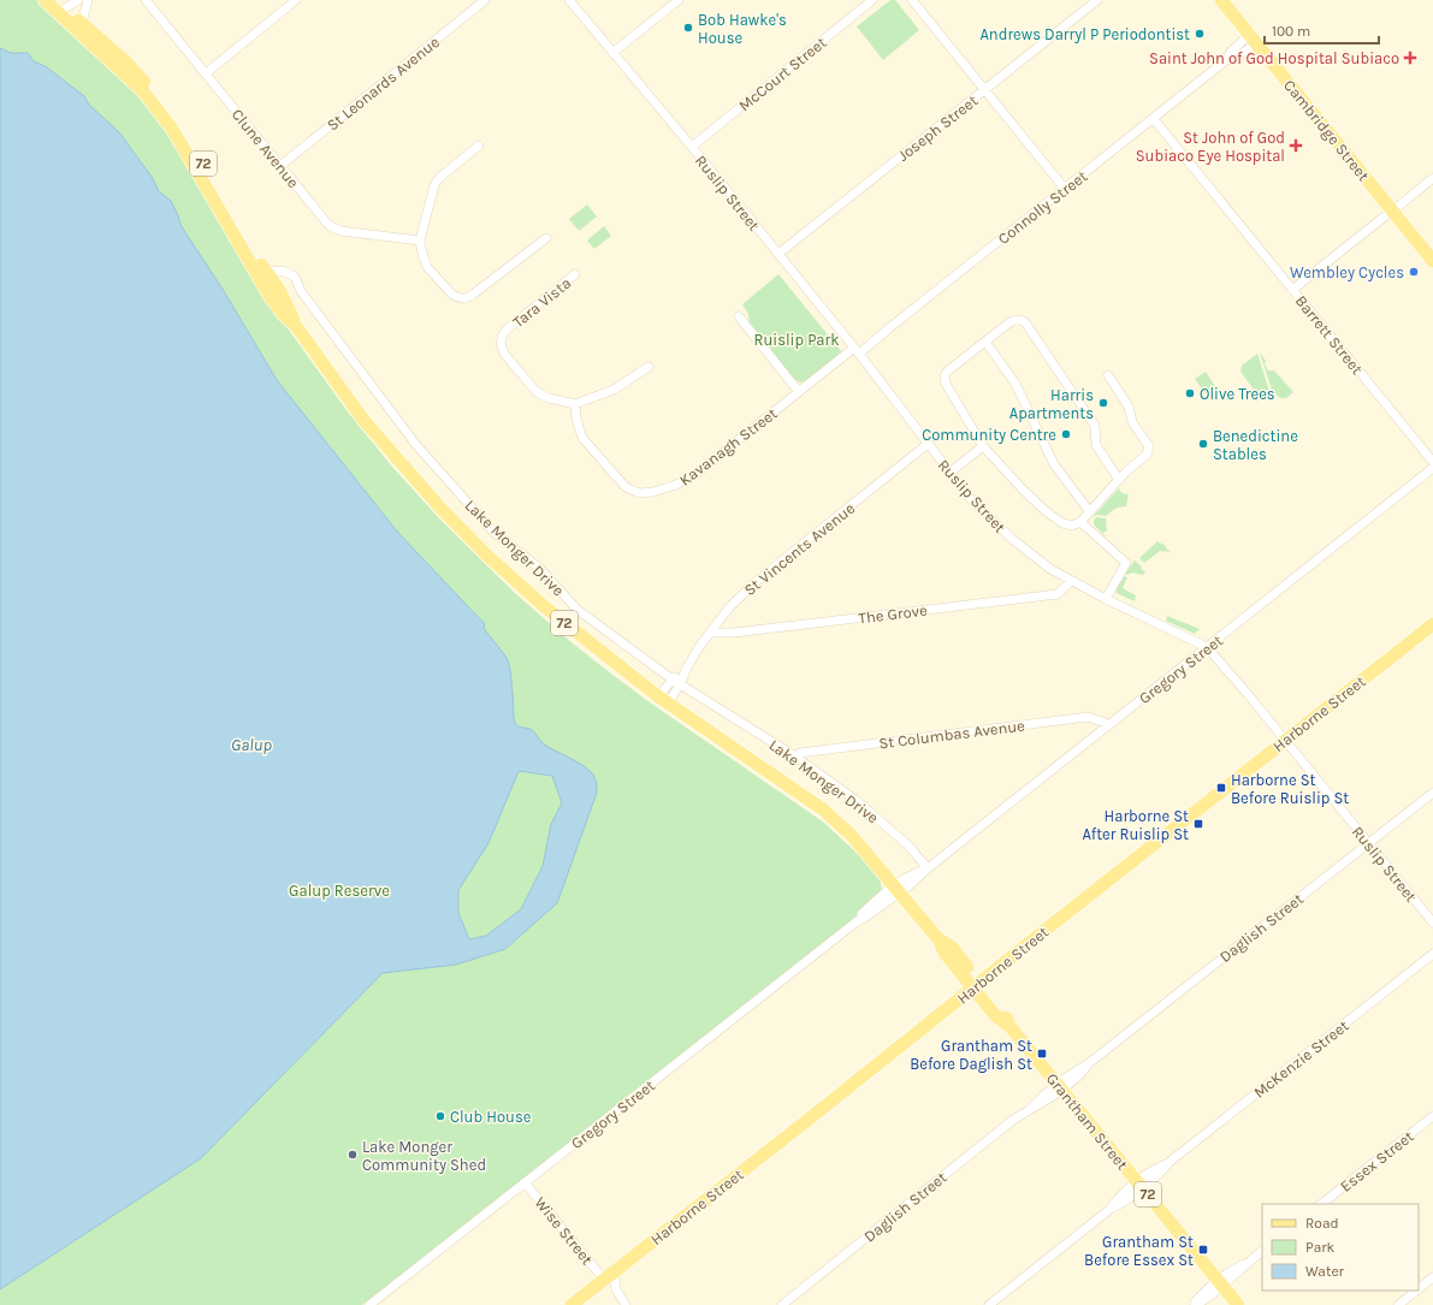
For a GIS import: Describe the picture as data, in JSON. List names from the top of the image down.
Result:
{
  "streets": {
    "main road": [
      "Cambridge Street",
      "72",
      "Lake Monger Drive",
      "Harborne Street",
      "Grantham Street"
    ],
    "street": [
      "McCourt Street",
      "St Leonards Avenue",
      "Joseph Street",
      "Clune Avenue",
      "Ruslip Street",
      "Connolly Street",
      "Tara Vista",
      "Barrett Street",
      "Kavanagh Street",
      "St Vincents Avenue",
      "The Grove",
      "Gregory Street",
      "St Columbas Avenue",
      "Daglish Street",
      "McKenzie Street",
      "Essex Street",
      "Wise Street"
    ]
  },
  "crossings": [
    ["McCourt Street", "Ruslip Street"],
    ["St Leonards Avenue", "Clune Avenue"],
    ["Joseph Street", "Ruslip Street"],
    ["Cambridge Street", "Connolly Street"],
    ["Ruslip Street", "Connolly Street"],
    ["Ruslip Street", "Kavanagh Street"],
    ["Ruslip Street", "St Vincents Avenue"],
    ["Ruslip Street", "The Grove"],
    ["Ruslip Street", "Gregory Street"],
    ["Ruslip Street", "Harborne Street"],
    ["Ruslip Street", "Daglish Street"],
    ["Connolly Street", "Barrett Street"],
    ["Connolly Street", "Kavanagh Street"],
    ["Tara Vista", "Kavanagh Street"],
    ["Lake Monger Drive", "St Vincents Avenue"],
    ["Lake Monger Drive", "Gregory Street"],
    ["Lake Monger Drive", "St Columbas Avenue"],
    ["Lake Monger Drive", "Grantham Street"],
    ["St Vincents Avenue", "The Grove"],
    ["Gregory Street", "St Columbas Avenue"],
    ["Gregory Street", "Grantham Street"],
    ["Gregory Street", "Wise Street"],
    ["Harborne Street", "Grantham Street"],
    ["Harborne Street", "Wise Street"],
    ["Daglish Street", "Grantham Street"],
    ["McKenzie Street", "Grantham Street"]
  ],
  "water": ["Galup"],
  "parks": ["Ruislip Park", "Galup Reserve"],
  "places": {
    "other": [
      "Bob Hawke's House",
      "Andrews Darryl P Periodontist",
      "Wembley Cycles",
      "Olive Trees",
      "Harris Apartments",
      "Community Centre",
      "Benedictine Stables",
      "Club House",
      "Lake Monger Community Shed"
    ],
    "health": ["Saint John of God Hospital Subiaco", "St John of God Subiaco Eye Hospital"],
    "transit": [
      "Harborne St Before Ruislip St",
      "Harborne St After Ruislip St",
      "Grantham St Before Daglish St",
      "Grantham St Before Essex St"
    ]
  },
  "legend": ["Road", "Park", "Water"],
  "scale_bar": "100 m"
}
